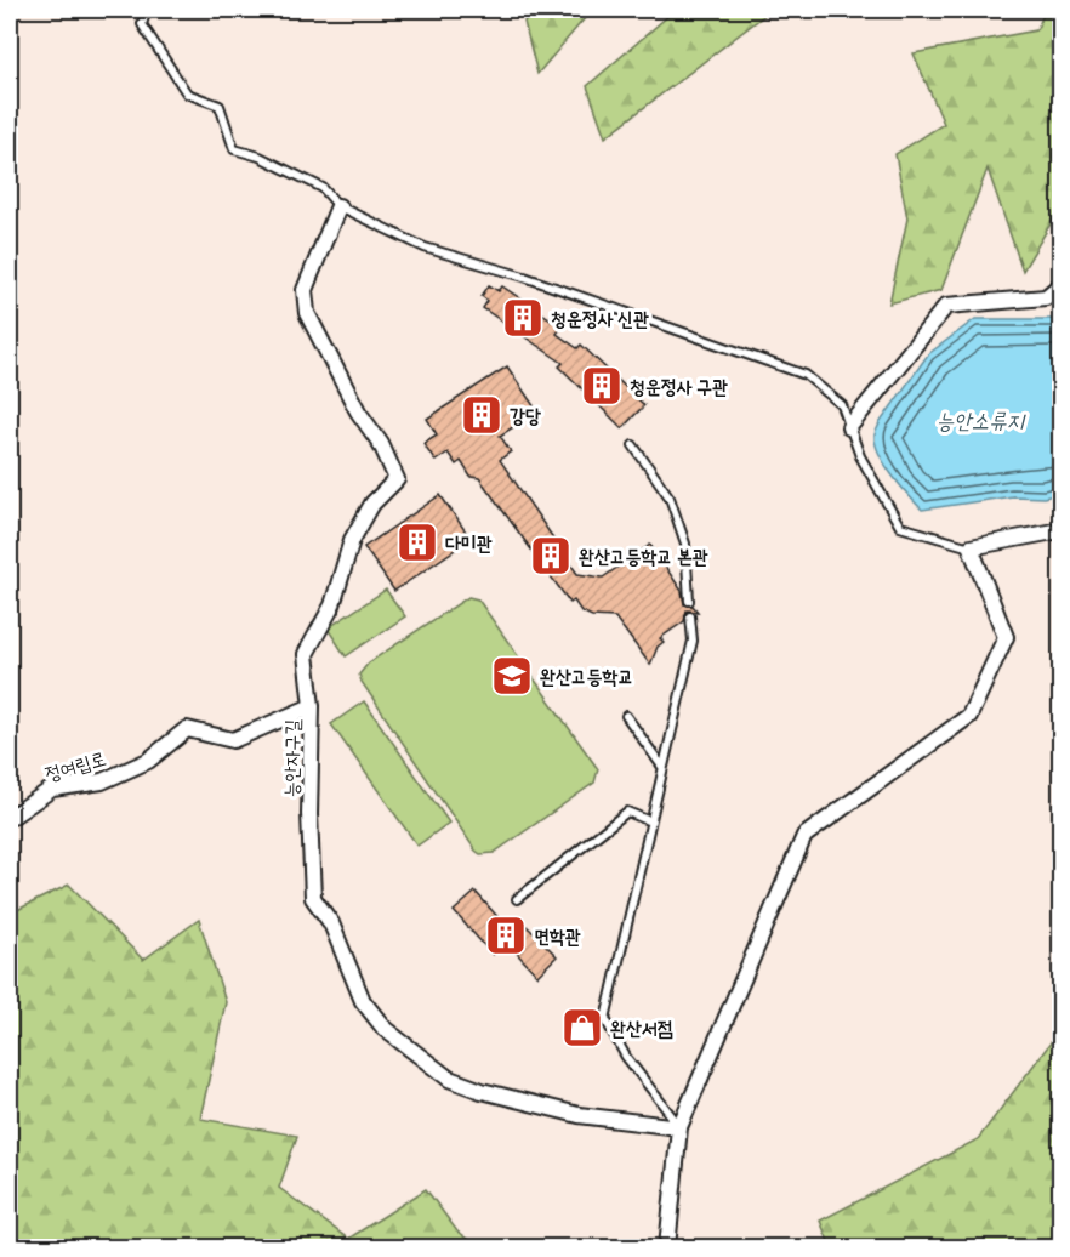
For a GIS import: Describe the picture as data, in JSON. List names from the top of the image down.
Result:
{
  "streets": {
    "street": ["능안자구길", "정여립로"]
  },
  "crossings": [
    ["능안자구길", "정여립로"]
  ],
  "water": ["능안소류지"],
  "places": {
    "building": [
      "청운정사 신관",
      "청운정사 구관",
      "강당",
      "다미관",
      "완산고등학교 본관",
      "면학관"
    ],
    "school or university": ["완산고등학교"],
    "shop": ["완산서점"]
  }
}
